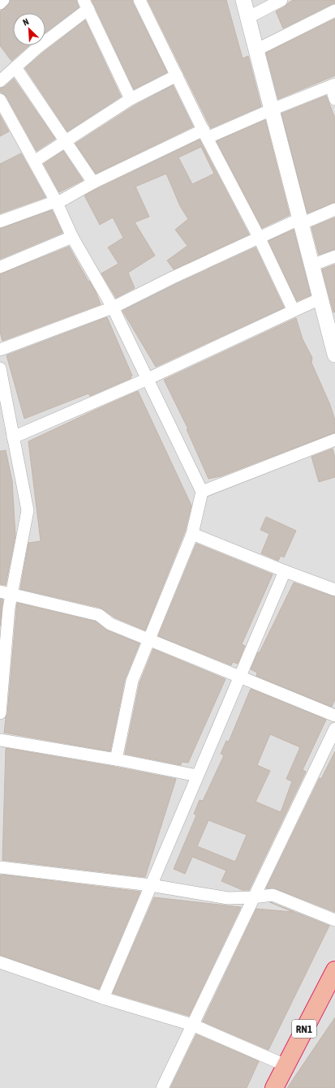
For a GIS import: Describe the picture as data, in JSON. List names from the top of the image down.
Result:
{
  "streets": {
    "highway": ["RN1"]
  },
  "north": "top left"
}
